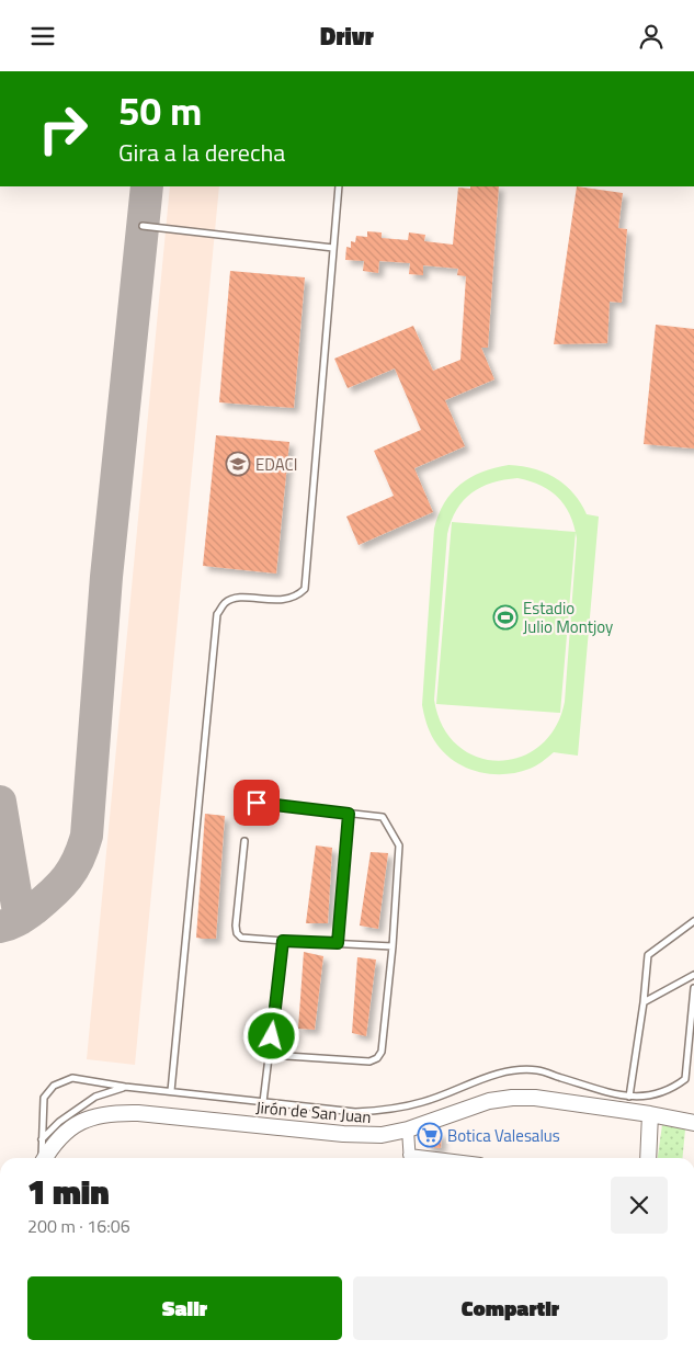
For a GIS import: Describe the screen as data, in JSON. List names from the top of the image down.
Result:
{
  "streets": {
    "street": ["Jirón de San Juan"]
  },
  "places": {
    "school or university": ["EDACI"],
    "sports": ["Estadio Julio Montjoy"],
    "supermarket": ["Botica Valesalus"]
  },
  "page": {
    "header": "Drivr",
    "turn": ["50 m", "Gira a la derecha"],
    "heading": ["1 min", "200 m · 16:06"],
    "buttons": ["Salir", "Compartir"]
  }
}
